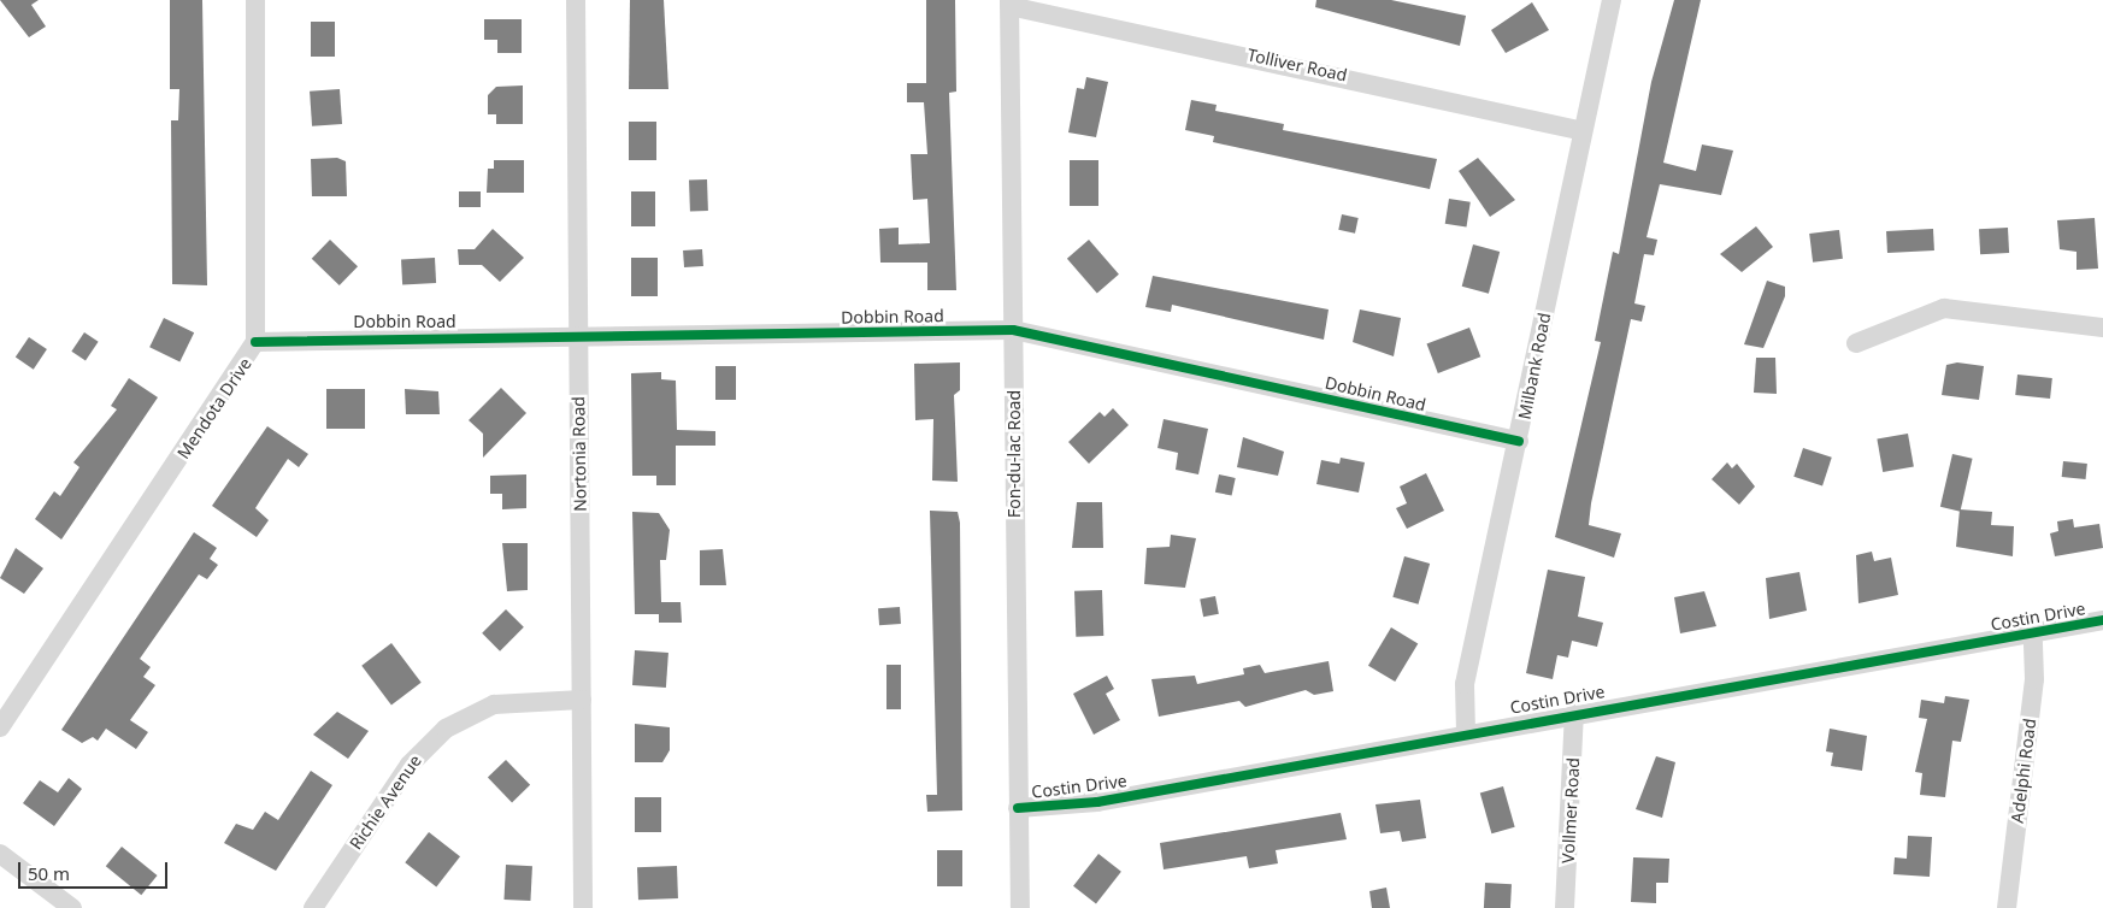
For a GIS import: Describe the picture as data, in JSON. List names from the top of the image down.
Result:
{
  "streets": {
    "street": [
      "Tolliver Road",
      "Dobbin Road",
      "Milbank Road",
      "Mendota Drive",
      "Nortonia Road",
      "Fon-du-lac Road",
      "Costin Drive",
      "Adelphi Road",
      "Richie Avenue",
      "Vollmer Road"
    ]
  },
  "crossings": [
    ["Tolliver Road", "Milbank Road"],
    ["Tolliver Road", "Fon-du-lac Road"],
    ["Dobbin Road", "Milbank Road"],
    ["Dobbin Road", "Mendota Drive"],
    ["Dobbin Road", "Nortonia Road"],
    ["Dobbin Road", "Fon-du-lac Road"],
    ["Milbank Road", "Costin Drive"],
    ["Nortonia Road", "Richie Avenue"],
    ["Fon-du-lac Road", "Costin Drive"],
    ["Costin Drive", "Adelphi Road"],
    ["Costin Drive", "Vollmer Road"]
  ],
  "scale_bar": "50 m"
}
